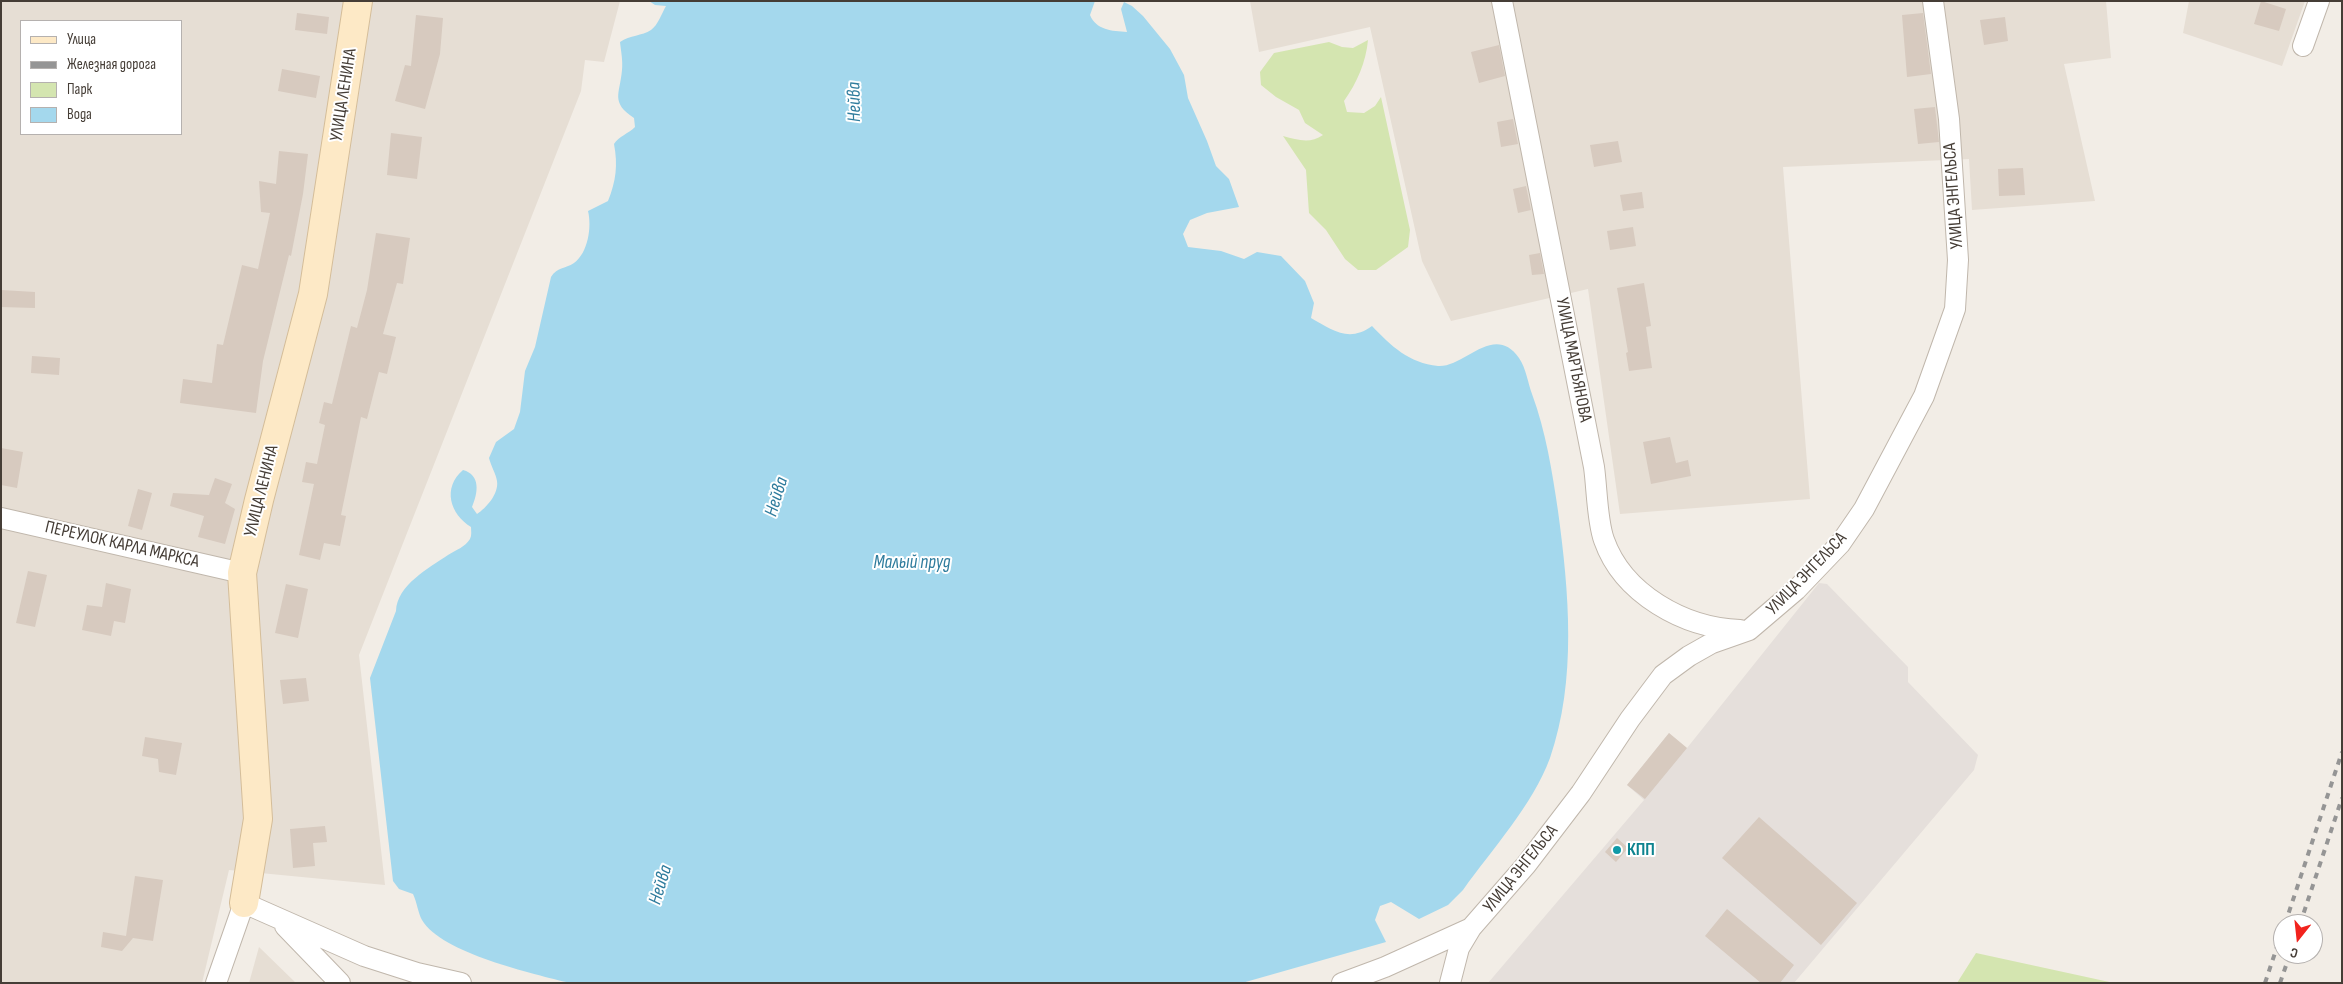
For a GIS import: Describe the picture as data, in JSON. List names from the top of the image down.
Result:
{
  "streets": {
    "street": [
      "УЛИЦА ЛЕНИНА",
      "УЛИЦА ЭНГЕЛЬСА",
      "УЛИЦА МАРТЬЯНОВА",
      "ПЕРЕУЛОК КАРЛА МАРКСА"
    ]
  },
  "crossings": [
    ["УЛИЦА ЛЕНИНА", "ПЕРЕУЛОК КАРЛА МАРКСА"],
    ["УЛИЦА ЭНГЕЛЬСА", "УЛИЦА МАРТЬЯНОВА"]
  ],
  "water": ["Нейва", "Малый пруд"],
  "places": ["КПП"],
  "legend": [
    "Улица",
    "Железная дорога",
    "Парк",
    "Вода"
  ],
  "north": "bottom"
}
